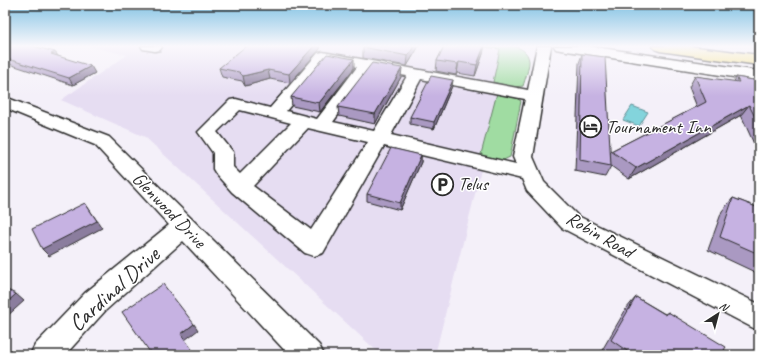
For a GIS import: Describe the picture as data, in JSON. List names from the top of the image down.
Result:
{
  "streets": {
    "street": ["Glenwood Drive", "Robin Road", "Cardinal Drive"]
  },
  "crossings": [
    ["Glenwood Drive", "Cardinal Drive"]
  ],
  "places": {
    "hotel": ["Tournament Inn"],
    "parking": ["Telus"]
  },
  "north": "top right"
}
